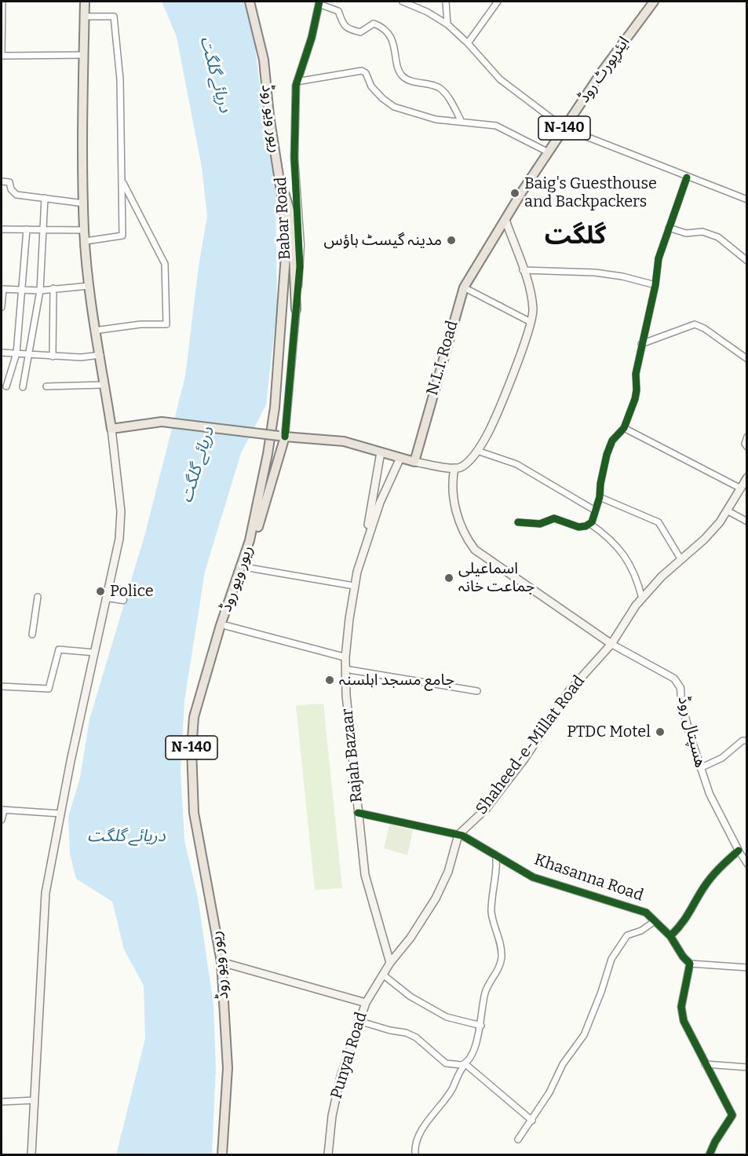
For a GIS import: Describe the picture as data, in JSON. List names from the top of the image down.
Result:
{
  "streets": {
    "highway": [
      "ایئرپورٹ روڈ",
      "ریور ویو روڈ",
      "N-140",
      "N.L.I. Road"
    ],
    "main road": ["Shaheed-e-Millat Road", "Rajah Bazaar", "Punyal Road"],
    "street": ["Babar Road", "ھسپتال روڈ", "Khasanna Road"]
  },
  "crossings": [
    ["ایئرپورٹ روڈ", "N.L.I. Road"],
    ["ریور ویو روڈ", "N-140"],
    ["N-140", "Babar Road"],
    ["ھسپتال روڈ", "Shaheed-e-Millat Road"],
    ["Shaheed-e-Millat Road", "Khasanna Road"],
    ["Rajah Bazaar", "Khasanna Road"],
    ["Rajah Bazaar", "Punyal Road"]
  ],
  "districts": ["گلگت"],
  "water": ["دریائے گلگت"],
  "places": [
    "Baig's Guesthouse and Backpackers",
    "مدینہ گیسٹ ہاؤس",
    "اسماعیلی جماعت خانہ",
    "Police",
    "جامع مسجد اہلسنہ",
    "PTDC Motel"
  ]
}
